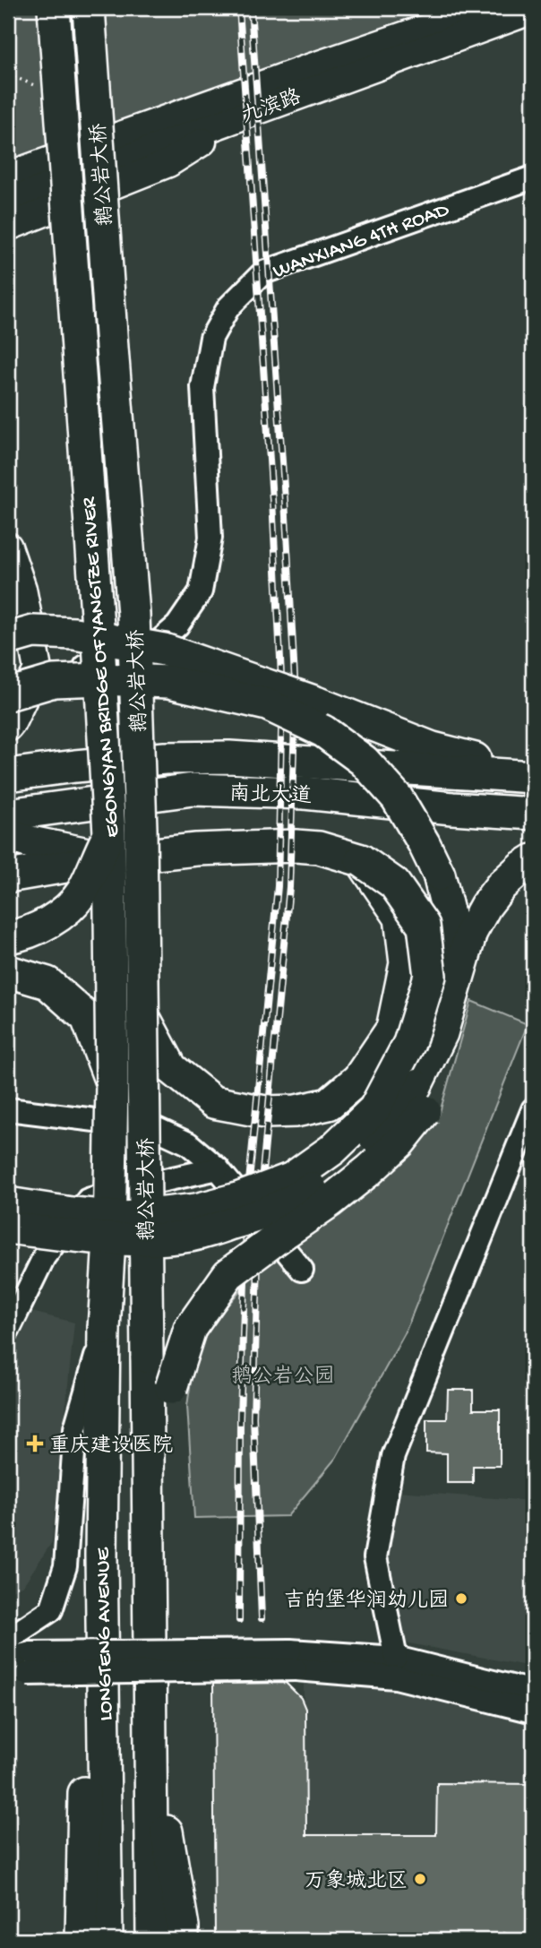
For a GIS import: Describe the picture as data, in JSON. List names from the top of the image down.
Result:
{
  "streets": {
    "highway": [
      "鹅公岩大桥",
      "EGONGYAN BRIDGE OF YANGTZE RIVER",
      "南北大道",
      "LONGTENG AVENUE"
    ],
    "main road": ["九滨路"],
    "street": ["WANXIANG 4TH ROAD"]
  },
  "crossings": [
    ["EGONGYAN BRIDGE OF YANGTZE RIVER", "LONGTENG AVENUE"]
  ],
  "parks": ["鹅公岩公园"],
  "places": {
    "health": ["重庆建设医院"],
    "other": ["吉的堡华润幼儿园", "万象城北区"]
  }
}
